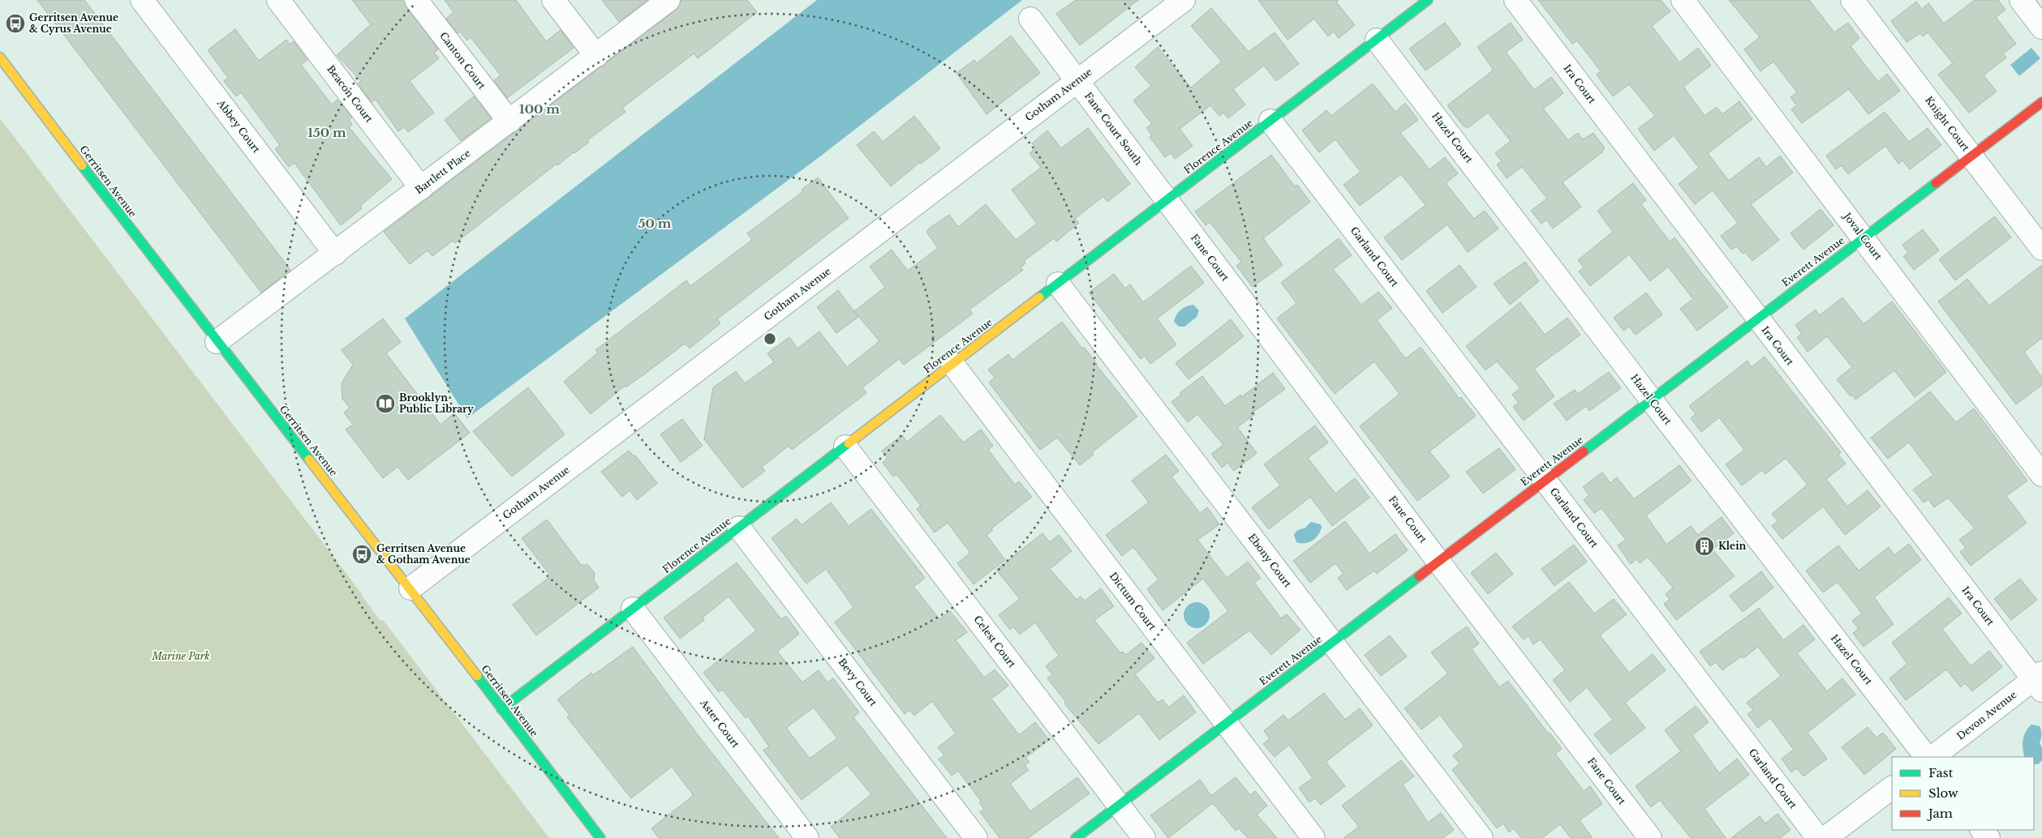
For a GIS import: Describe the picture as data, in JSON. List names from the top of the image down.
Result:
{
  "streets": {
    "street": [
      "Canton Court",
      "Ira Court",
      "Beacon Court",
      "Gotham Avenue",
      "Knight Court",
      "Abbey Court",
      "Fane Court South",
      "Hazel Court",
      "Florence Avenue",
      "Bartlett Place",
      "Gerritsen Avenue",
      "Joval Court",
      "Garland Court",
      "Fane Court",
      "Everett Avenue",
      "Ebony Court",
      "Dictum Court",
      "Celest Court",
      "Bevy Court",
      "Devon Avenue",
      "Aster Court"
    ]
  },
  "crossings": [
    ["Canton Court", "Bartlett Place"],
    ["Ira Court", "Everett Avenue"],
    ["Ira Court", "Devon Avenue"],
    ["Beacon Court", "Bartlett Place"],
    ["Gotham Avenue", "Fane Court South"],
    ["Gotham Avenue", "Gerritsen Avenue"],
    ["Knight Court", "Everett Avenue"],
    ["Abbey Court", "Bartlett Place"],
    ["Fane Court South", "Florence Avenue"],
    ["Fane Court South", "Fane Court"],
    ["Hazel Court", "Florence Avenue"],
    ["Hazel Court", "Everett Avenue"],
    ["Florence Avenue", "Gerritsen Avenue"],
    ["Florence Avenue", "Garland Court"],
    ["Florence Avenue", "Fane Court"],
    ["Florence Avenue", "Ebony Court"],
    ["Florence Avenue", "Dictum Court"],
    ["Florence Avenue", "Celest Court"],
    ["Florence Avenue", "Bevy Court"],
    ["Florence Avenue", "Aster Court"],
    ["Bartlett Place", "Gerritsen Avenue"],
    ["Joval Court", "Everett Avenue"],
    ["Garland Court", "Everett Avenue"],
    ["Fane Court", "Everett Avenue"],
    ["Everett Avenue", "Ebony Court"],
    ["Everett Avenue", "Dictum Court"],
    ["Everett Avenue", "Celest Court"]
  ],
  "parks": ["Marine Park"],
  "places": {
    "bus stop": ["Gerritsen Avenue & Cyrus Avenue", "Gerritsen Avenue & Gotham Avenue"],
    "library": ["Brooklyn Public Library"],
    "building": ["Klein"]
  },
  "legend": ["Fast", "Slow", "Jam"],
  "rings": ["100 m", "150 m", "50 m"]
}
